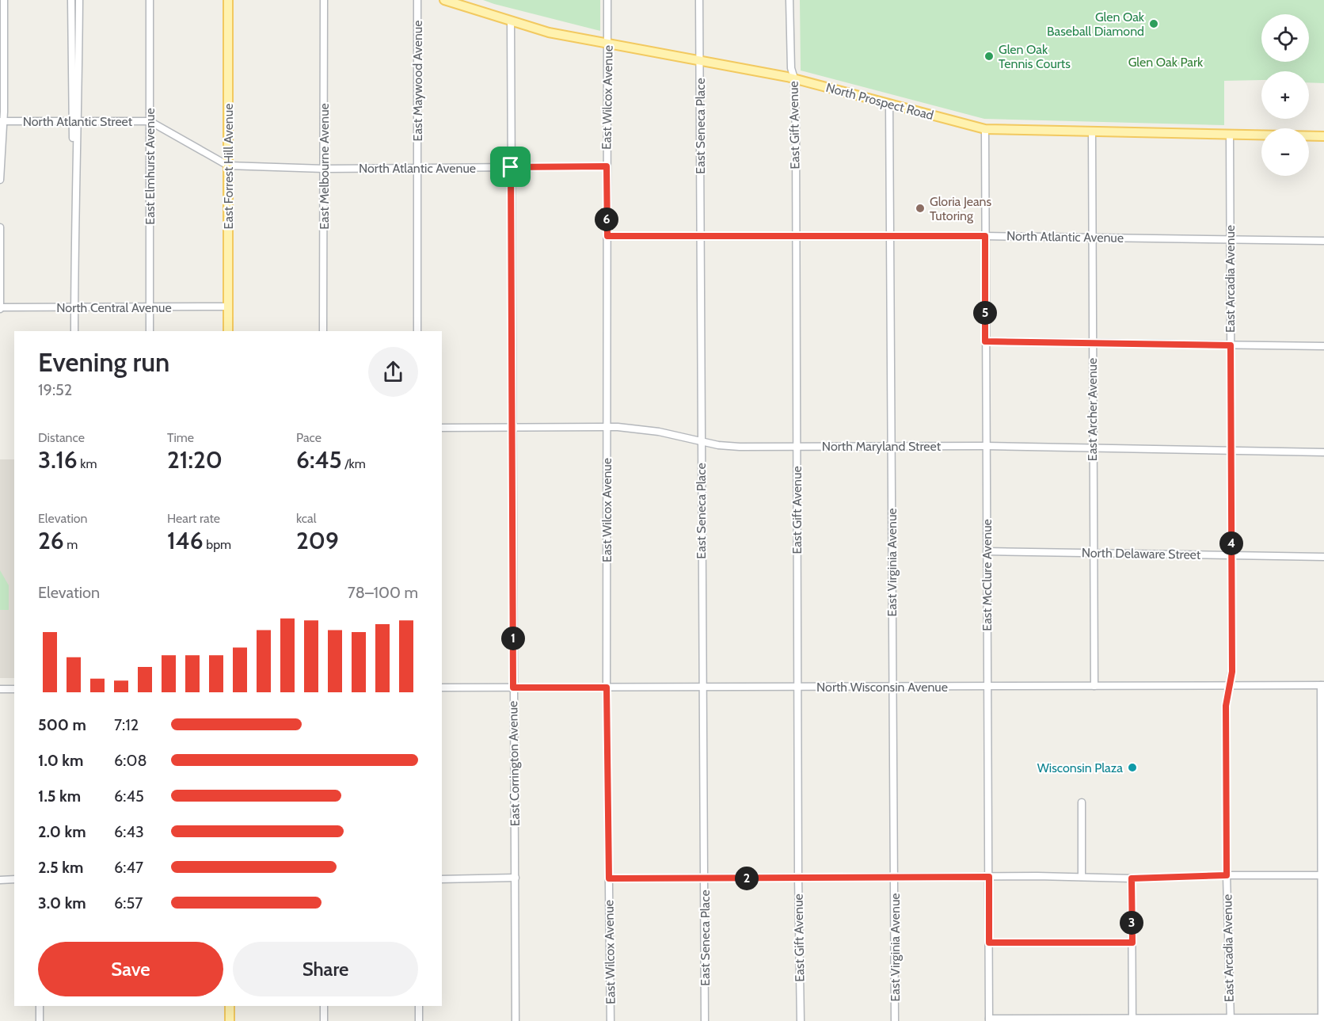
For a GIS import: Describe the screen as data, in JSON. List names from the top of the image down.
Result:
{
  "streets": {
    "main road": ["North Prospect Road", "East Forrest Hill Avenue"],
    "street": [
      "East Maywood Avenue",
      "East Wilcox Avenue",
      "North Atlantic Street",
      "East Gift Avenue",
      "East Seneca Place",
      "East Elmhurst Avenue",
      "East Melbourne Avenue",
      "North Atlantic Avenue",
      "East Arcadia Avenue",
      "North Central Avenue",
      "East Archer Avenue",
      "North Maryland Street",
      "North Delaware Street",
      "East Virginia Avenue",
      "East McClure Avenue",
      "North Wisconsin Avenue",
      "East Corrington Avenue"
    ]
  },
  "crossings": [
    ["East Maywood Avenue", "North Atlantic Avenue"],
    ["East Wilcox Avenue", "North Prospect Road"],
    ["East Wilcox Avenue", "North Atlantic Avenue"],
    ["East Wilcox Avenue", "North Maryland Street"],
    ["East Wilcox Avenue", "North Wisconsin Avenue"],
    ["North Prospect Road", "East Gift Avenue"],
    ["North Prospect Road", "East Seneca Place"],
    ["North Prospect Road", "East Arcadia Avenue"],
    ["North Prospect Road", "East Archer Avenue"],
    ["North Prospect Road", "East Virginia Avenue"],
    ["North Prospect Road", "East McClure Avenue"],
    ["North Prospect Road", "East Corrington Avenue"],
    ["North Atlantic Street", "East Elmhurst Avenue"],
    ["North Atlantic Street", "East Forrest Hill Avenue"],
    ["North Atlantic Street", "North Atlantic Avenue"],
    ["East Gift Avenue", "North Atlantic Avenue"],
    ["East Gift Avenue", "North Maryland Street"],
    ["East Gift Avenue", "North Wisconsin Avenue"],
    ["East Seneca Place", "North Atlantic Avenue"],
    ["East Seneca Place", "North Maryland Street"],
    ["East Seneca Place", "North Wisconsin Avenue"],
    ["East Elmhurst Avenue", "North Central Avenue"],
    ["East Forrest Hill Avenue", "North Atlantic Avenue"],
    ["East Forrest Hill Avenue", "North Central Avenue"],
    ["East Melbourne Avenue", "North Atlantic Avenue"],
    ["North Atlantic Avenue", "East Arcadia Avenue"],
    ["North Atlantic Avenue", "East Archer Avenue"],
    ["North Atlantic Avenue", "East Virginia Avenue"],
    ["North Atlantic Avenue", "East McClure Avenue"],
    ["North Atlantic Avenue", "East Corrington Avenue"],
    ["East Arcadia Avenue", "North Maryland Street"],
    ["East Arcadia Avenue", "North Delaware Street"],
    ["East Arcadia Avenue", "North Wisconsin Avenue"],
    ["East Archer Avenue", "North Maryland Street"],
    ["East Archer Avenue", "North Delaware Street"],
    ["East Archer Avenue", "North Wisconsin Avenue"],
    ["North Maryland Street", "East Virginia Avenue"],
    ["North Maryland Street", "East McClure Avenue"],
    ["North Maryland Street", "East Corrington Avenue"],
    ["North Delaware Street", "East McClure Avenue"],
    ["East Virginia Avenue", "North Wisconsin Avenue"],
    ["East McClure Avenue", "North Wisconsin Avenue"],
    ["North Wisconsin Avenue", "East Corrington Avenue"]
  ],
  "parks": ["Glen Oak Park"],
  "places": [
    "Glen Oak Baseball Diamond",
    "Glen Oak Tennis Courts",
    "Gloria Jeans Tutoring",
    "Wisconsin Plaza"
  ],
  "page": {
    "map_buttons": ["+", "−"],
    "pins": [
      "6",
      "5",
      "4",
      "1",
      "2",
      "3"
    ],
    "heading": ["Evening run", "19:52"],
    "stats": [
      ["Distance", "3.16 km"],
      ["Time", "21:20"],
      ["Pace", "6:45 /km"],
      ["Elevation", "26 m"],
      ["Heart rate", "146 bpm"],
      ["kcal", "209"]
    ],
    "chart": ["Elevation", "78–100 m"],
    "list": [
      {
        "name": "500 m",
        "note": "7:12"
      },
      {
        "name": "1.0 km",
        "note": "6:08"
      },
      {
        "name": "1.5 km",
        "note": "6:45"
      },
      {
        "name": "2.0 km",
        "note": "6:43"
      },
      {
        "name": "2.5 km",
        "note": "6:47"
      },
      {
        "name": "3.0 km",
        "note": "6:57"
      }
    ],
    "buttons": ["Save", "Share"]
  }
}
